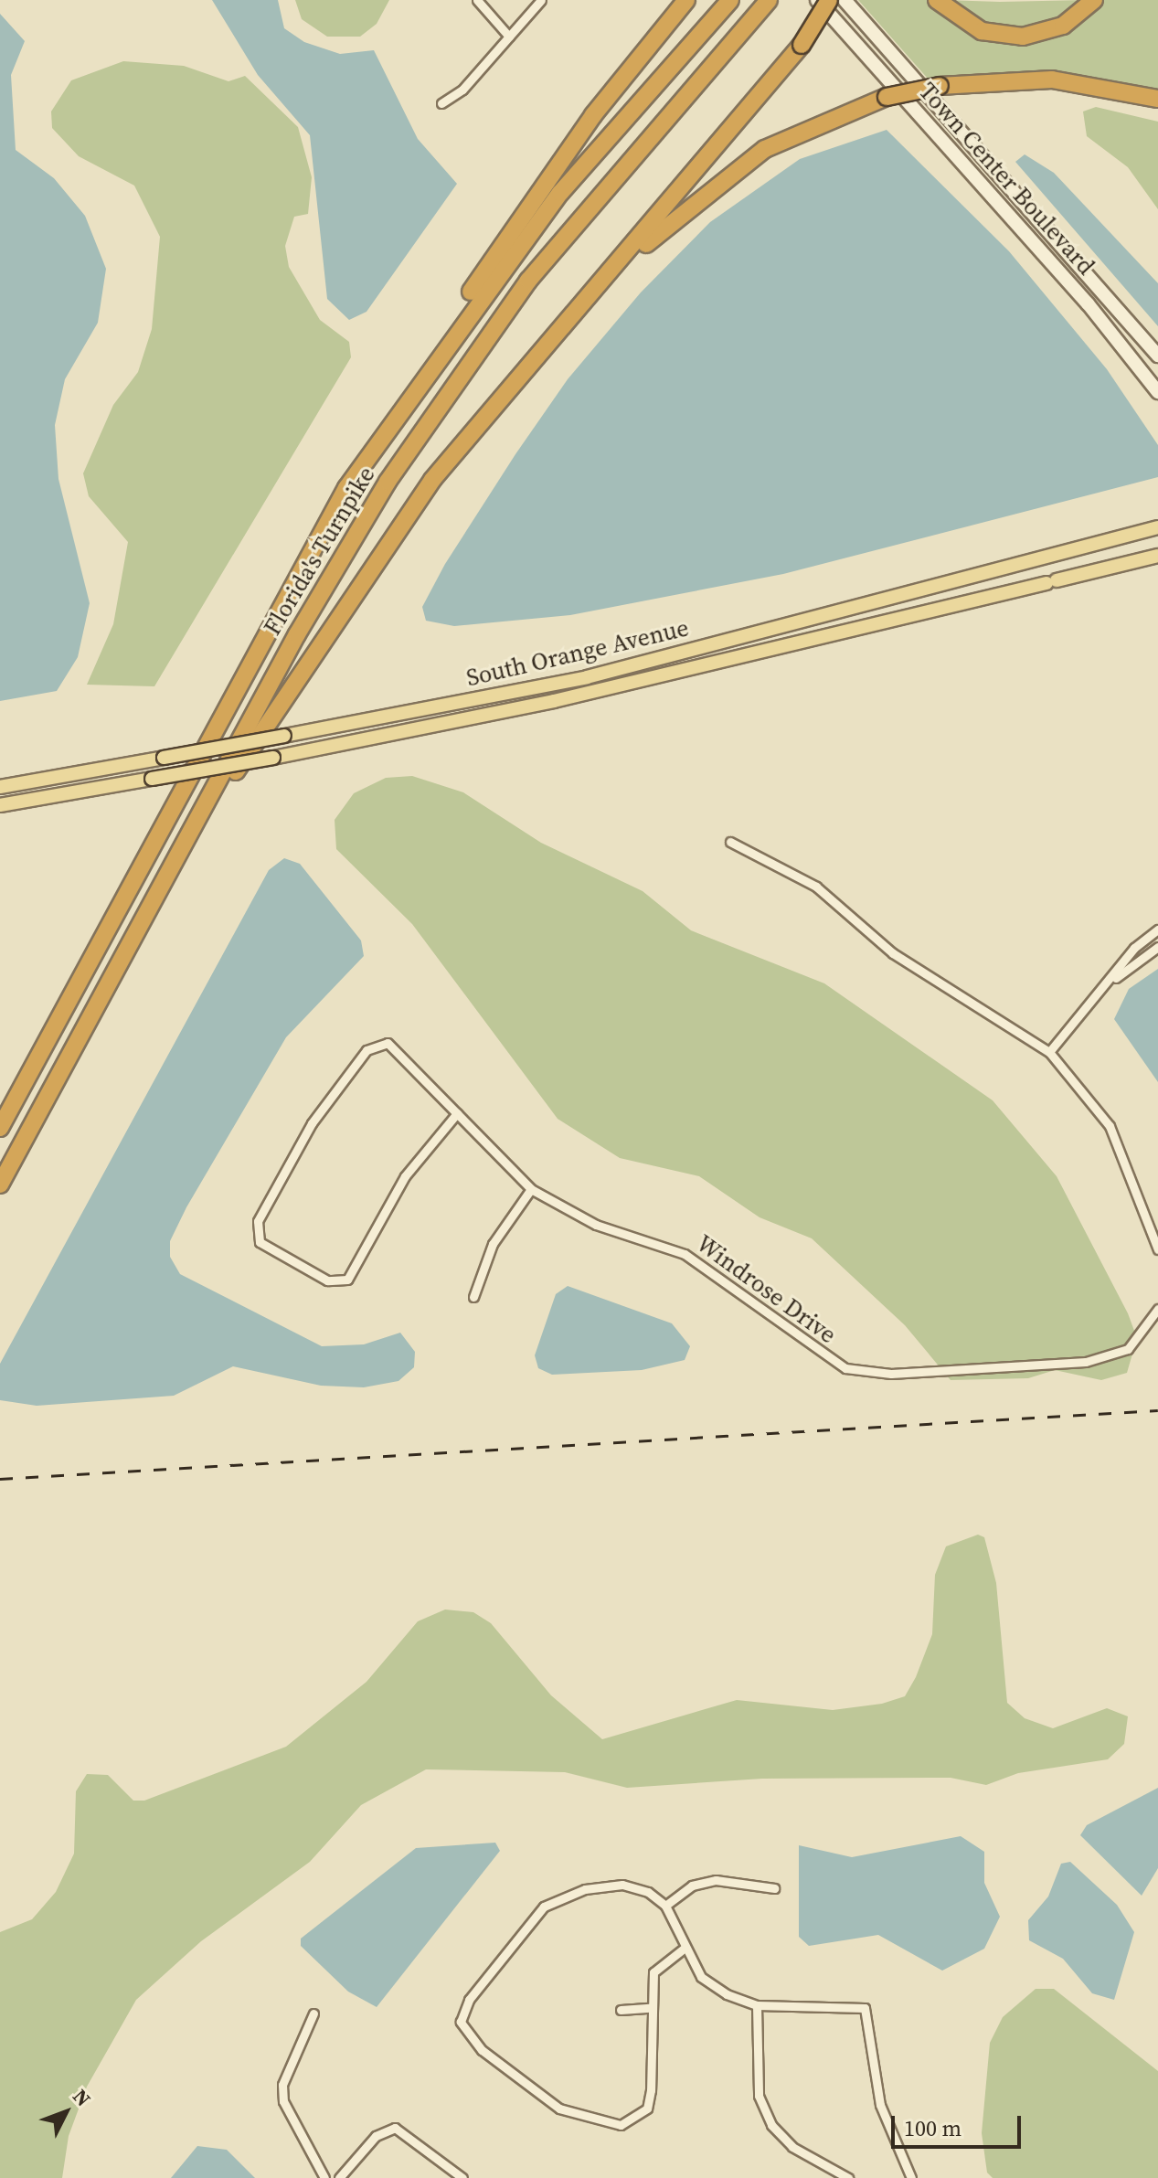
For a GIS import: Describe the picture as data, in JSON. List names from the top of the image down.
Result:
{
  "streets": {
    "highway": ["Florida's Turnpike"],
    "main road": ["Town Center Boulevard", "South Orange Avenue"],
    "street": ["Windrose Drive"]
  },
  "scale_bar": "100 m",
  "north": "top right"
}
